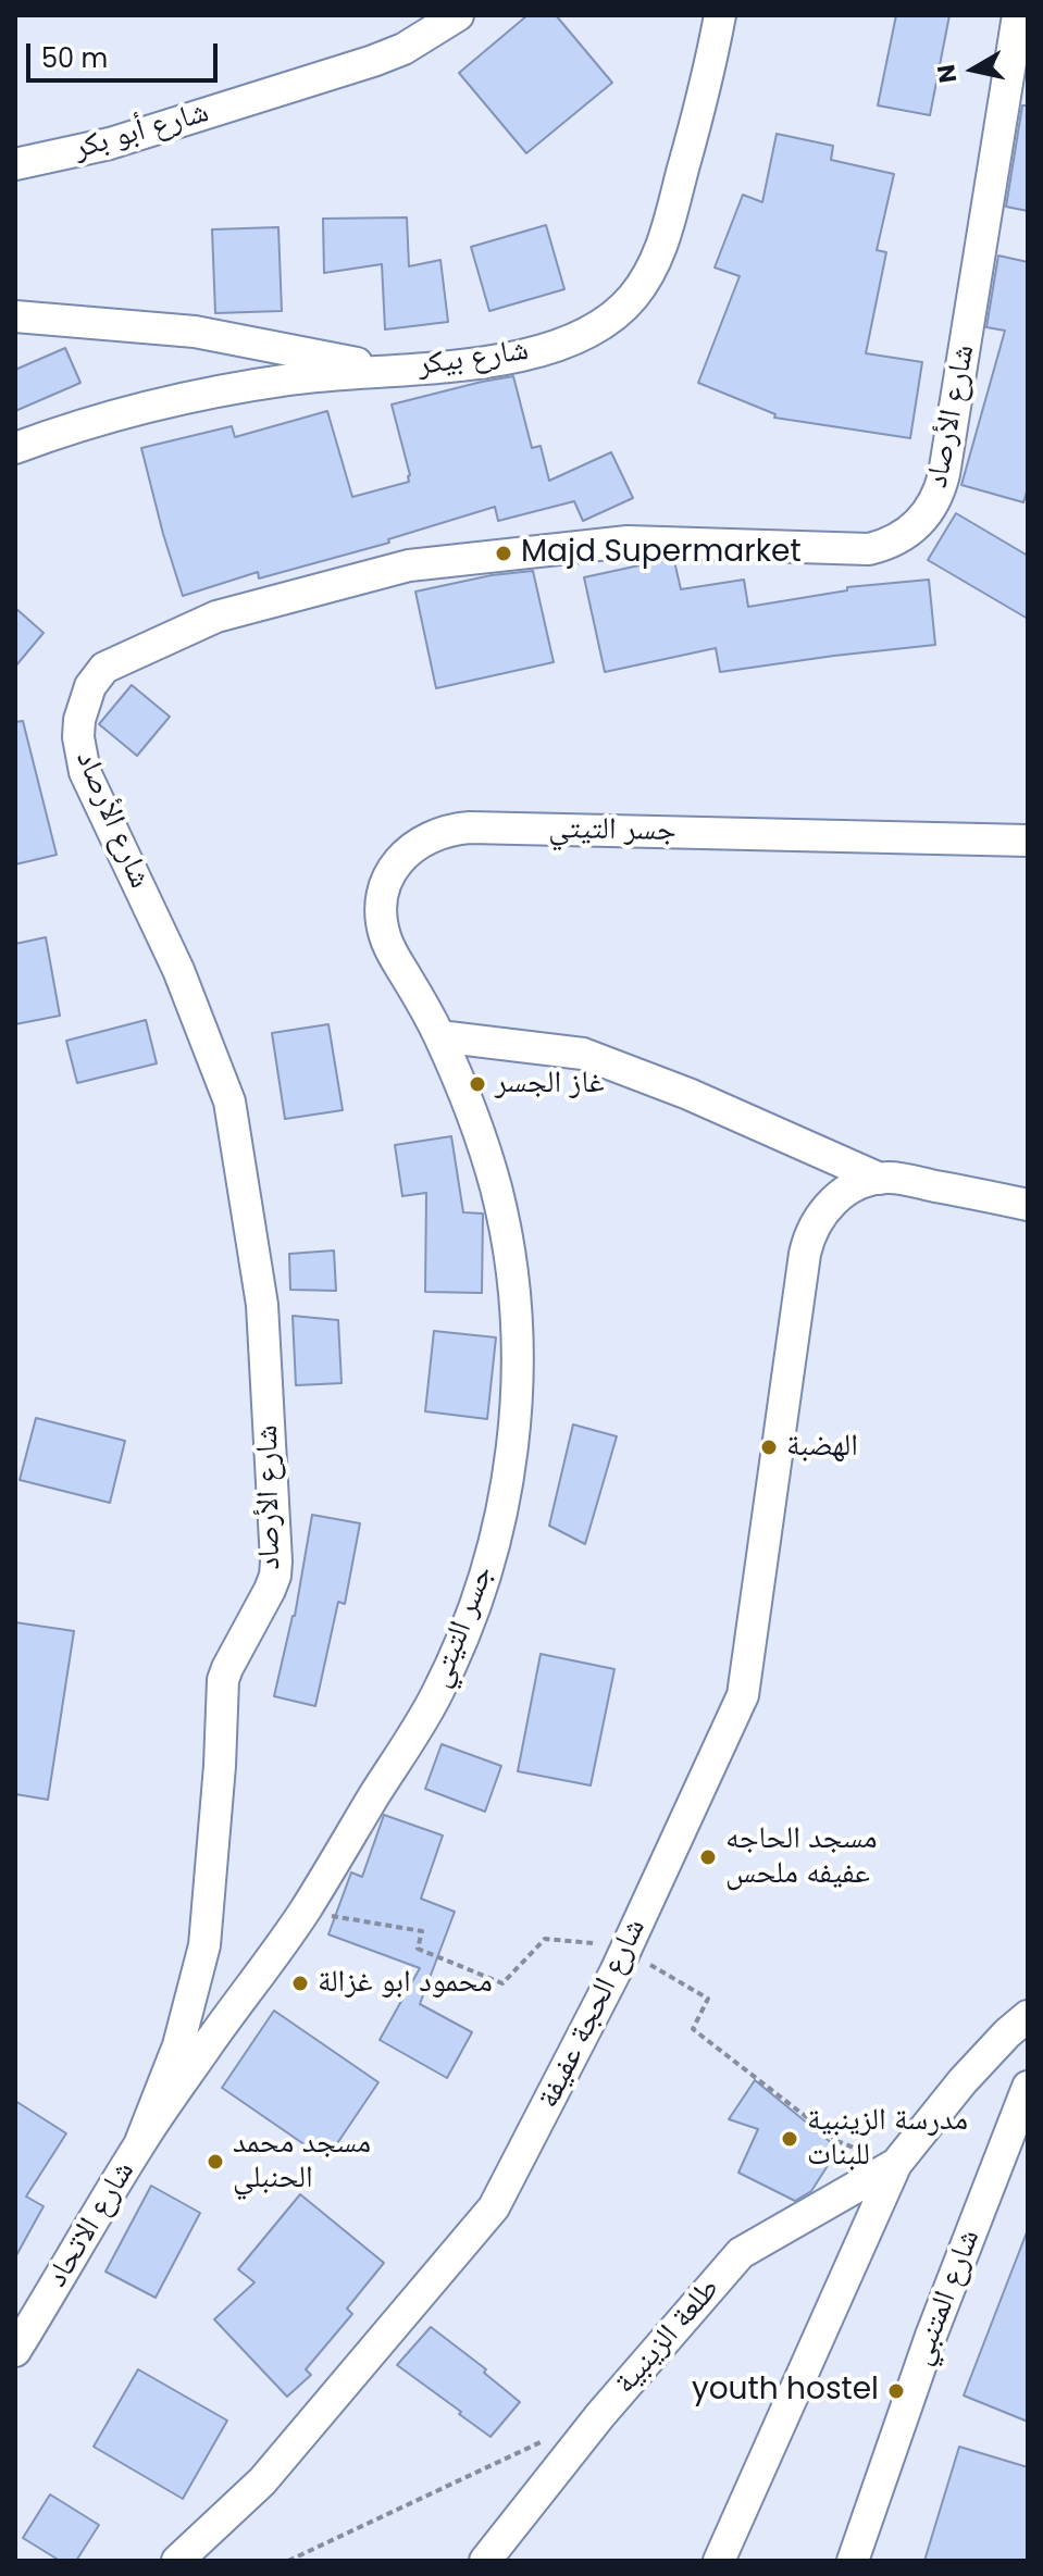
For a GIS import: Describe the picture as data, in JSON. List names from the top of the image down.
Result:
{
  "streets": {
    "street": [
      "شارع أبو بكر",
      "شارع بيكر",
      "شارع الأرصاد",
      "جسر التيتي",
      "شارع الحجة عفيفة",
      "شارع الاتحاد",
      "شارع المتنبي",
      "طلعة الزينبية"
    ]
  },
  "crossings": [
    ["شارع الأرصاد", "جسر التيتي"],
    ["شارع الأرصاد", "شارع الاتحاد"],
    ["جسر التيتي", "شارع الاتحاد"]
  ],
  "places": [
    "Majd Supermarket",
    "غاز الجسر",
    "الهضبة",
    "مسجد الحاجه عفيفه ملحس",
    "محمود ابو غزالة",
    "مدرسة الزينبية للبنات",
    "مسجد محمد الحنبلي",
    "youth hostel"
  ],
  "scale_bar": "50 m",
  "north": "left"
}
